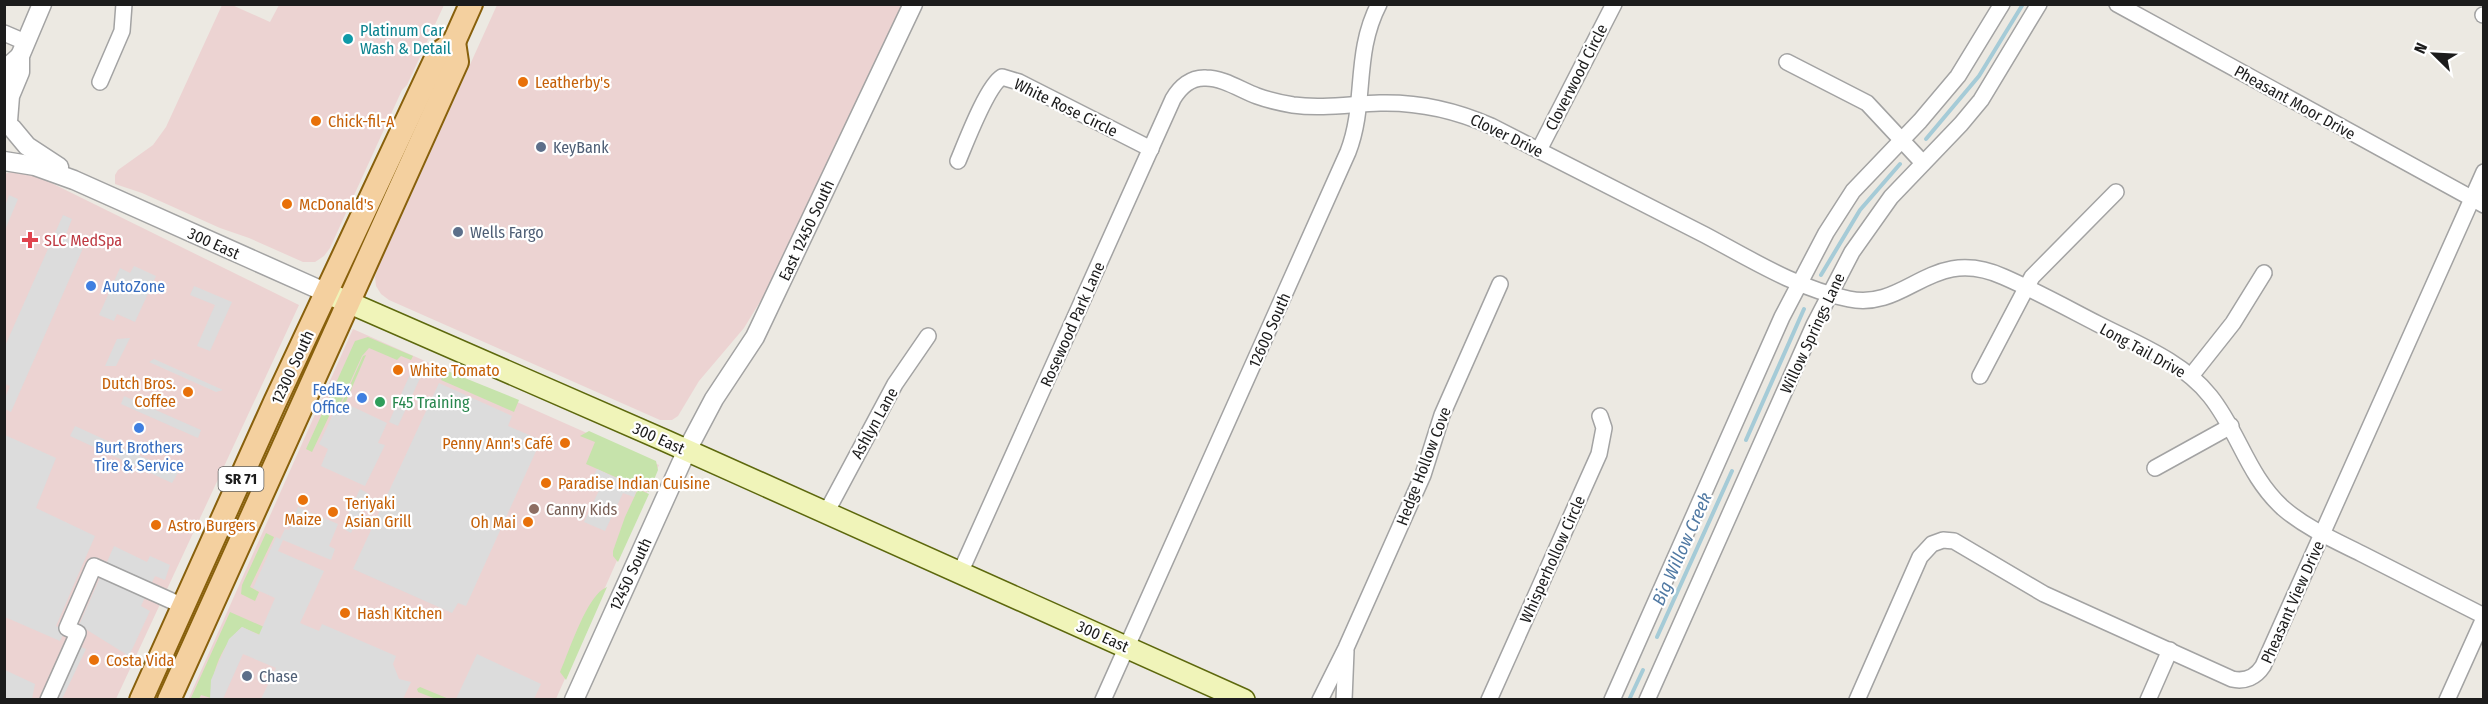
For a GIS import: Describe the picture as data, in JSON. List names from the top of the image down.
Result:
{
  "streets": {
    "main road": ["300 East", "12300 South", "SR 71"],
    "street": [
      "Cloverwood Circle",
      "Pheasant Moor Drive",
      "White Rose Circle",
      "Clover Drive",
      "East 12450 South",
      "Rosewood Park Lane",
      "12600 South",
      "Willow Springs Lane",
      "Long Tail Drive",
      "Ashlyn Lane",
      "Hedge Hollow Cove",
      "Whisperhollow Circle",
      "12450 South",
      "Pheasant View Drive"
    ]
  },
  "crossings": [
    ["Cloverwood Circle", "Clover Drive"],
    ["Pheasant Moor Drive", "Pheasant View Drive"],
    ["White Rose Circle", "Rosewood Park Lane"],
    ["Clover Drive", "Rosewood Park Lane"],
    ["Clover Drive", "12600 South"],
    ["Clover Drive", "Willow Springs Lane"],
    ["Clover Drive", "Long Tail Drive"],
    ["East 12450 South", "300 East"],
    ["East 12450 South", "12450 South"],
    ["300 East", "Rosewood Park Lane"],
    ["300 East", "12600 South"],
    ["300 East", "12300 South"],
    ["300 East", "Ashlyn Lane"],
    ["300 East", "12450 South"],
    ["Willow Springs Lane", "Long Tail Drive"],
    ["Long Tail Drive", "Pheasant View Drive"]
  ],
  "water": ["Big Willow Creek"],
  "places": {
    "other": [
      "Platinum Car Wash & Detail",
      "Leatherby's",
      "Chick-fil-A",
      "KeyBank",
      "McDonald's",
      "Wells Fargo",
      "AutoZone",
      "White Tomato",
      "Dutch Bros. Coffee",
      "FedEx Office",
      "F45 Training",
      "Burt Brothers Tire & Service",
      "Penny Ann's Café",
      "Paradise Indian Cuisine",
      "Maize",
      "Canny Kids",
      "Teriyaki Asian Grill",
      "Oh Mai",
      "Astro Burgers",
      "Hash Kitchen",
      "Costa Vida",
      "Chase"
    ],
    "health": ["SLC MedSpa"]
  },
  "north": "top left"
}
